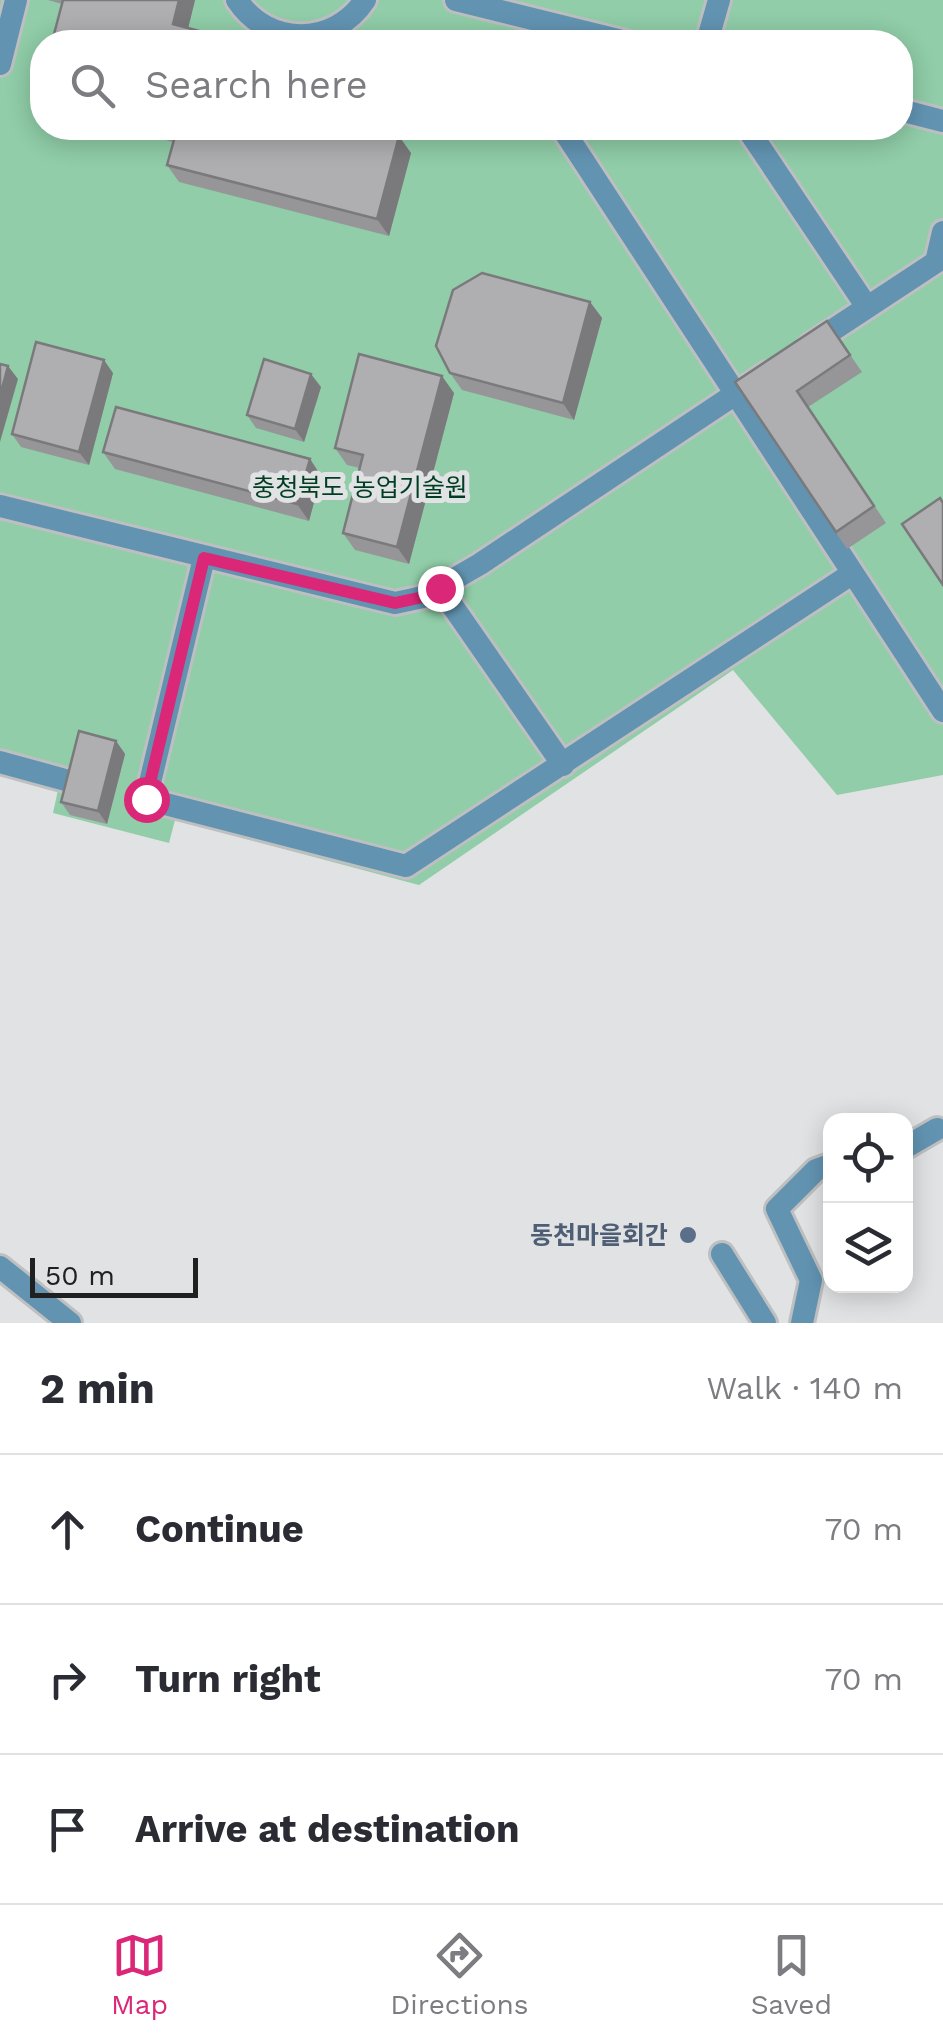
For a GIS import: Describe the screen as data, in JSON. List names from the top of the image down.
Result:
{
  "parks": ["충청북도 농업기술원"],
  "places": ["동천마을회간"],
  "scale_bar": "50 m",
  "page": {
    "search": "Search here",
    "scale": "50 m",
    "heading": ["2 min", "Walk · 140 m"],
    "list": [
      ["Continue", "70 m"],
      ["Turn right", "70 m"],
      "Arrive at destination"
    ],
    "nav": ["Map", "Directions", "Saved"]
  }
}
